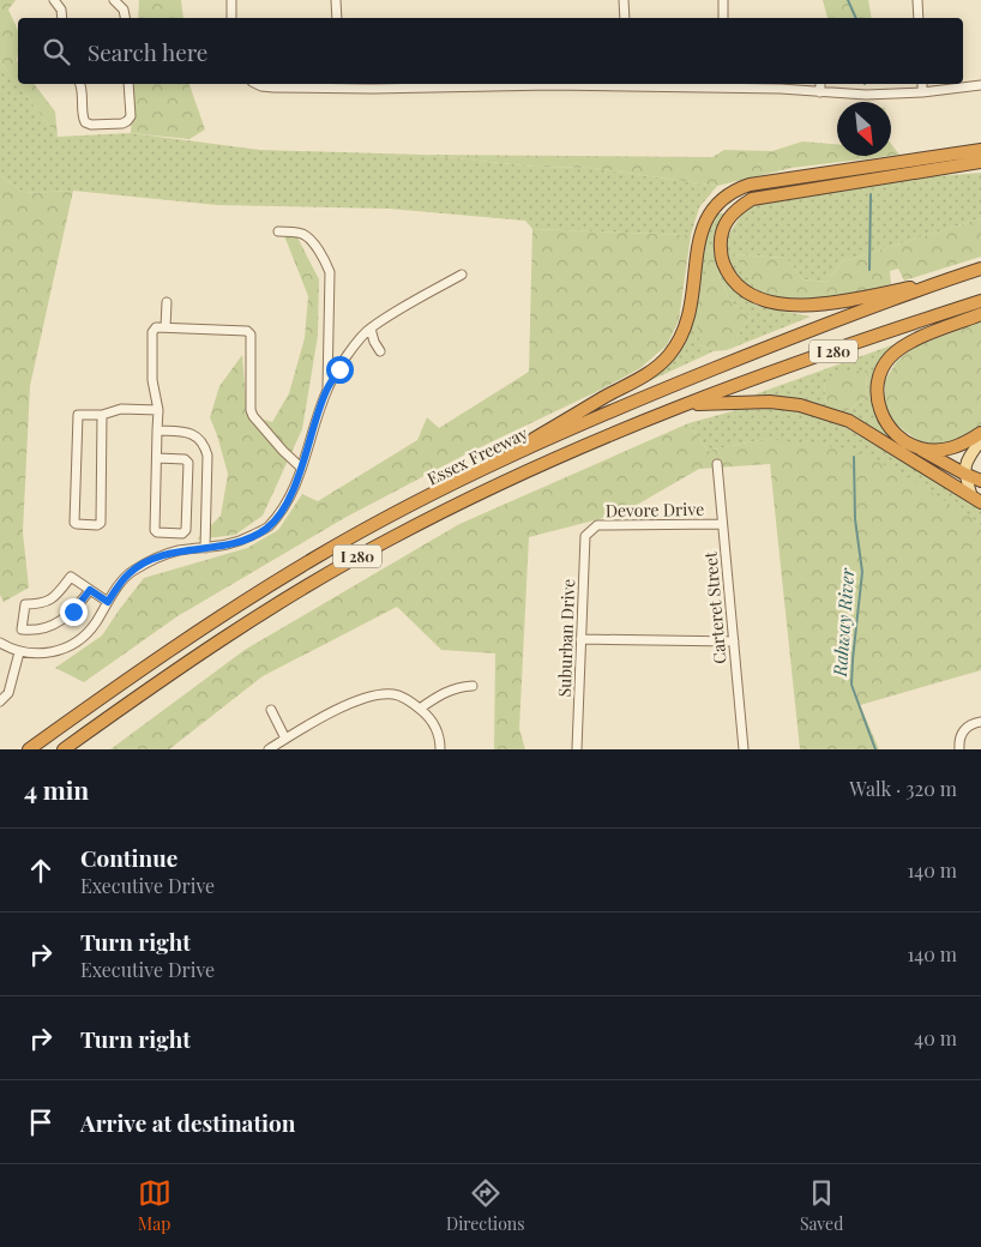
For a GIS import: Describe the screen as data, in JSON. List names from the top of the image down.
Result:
{
  "streets": {
    "highway": ["I 280", "Essex Freeway"],
    "street": ["Devore Drive", "Carteret Street", "Suburban Drive"]
  },
  "crossings": [
    ["Devore Drive", "Carteret Street"],
    ["Devore Drive", "Suburban Drive"]
  ],
  "water": ["Rahway River"],
  "north": "bottom right",
  "page": {
    "search": "Search here",
    "heading": ["4 min", "Walk · 320 m"],
    "list": [
      ["Continue", "Executive Drive", "140 m"],
      ["Turn right", "Executive Drive", "140 m"],
      ["Turn right", "40 m"],
      "Arrive at destination"
    ],
    "nav": ["Map", "Directions", "Saved"]
  }
}
